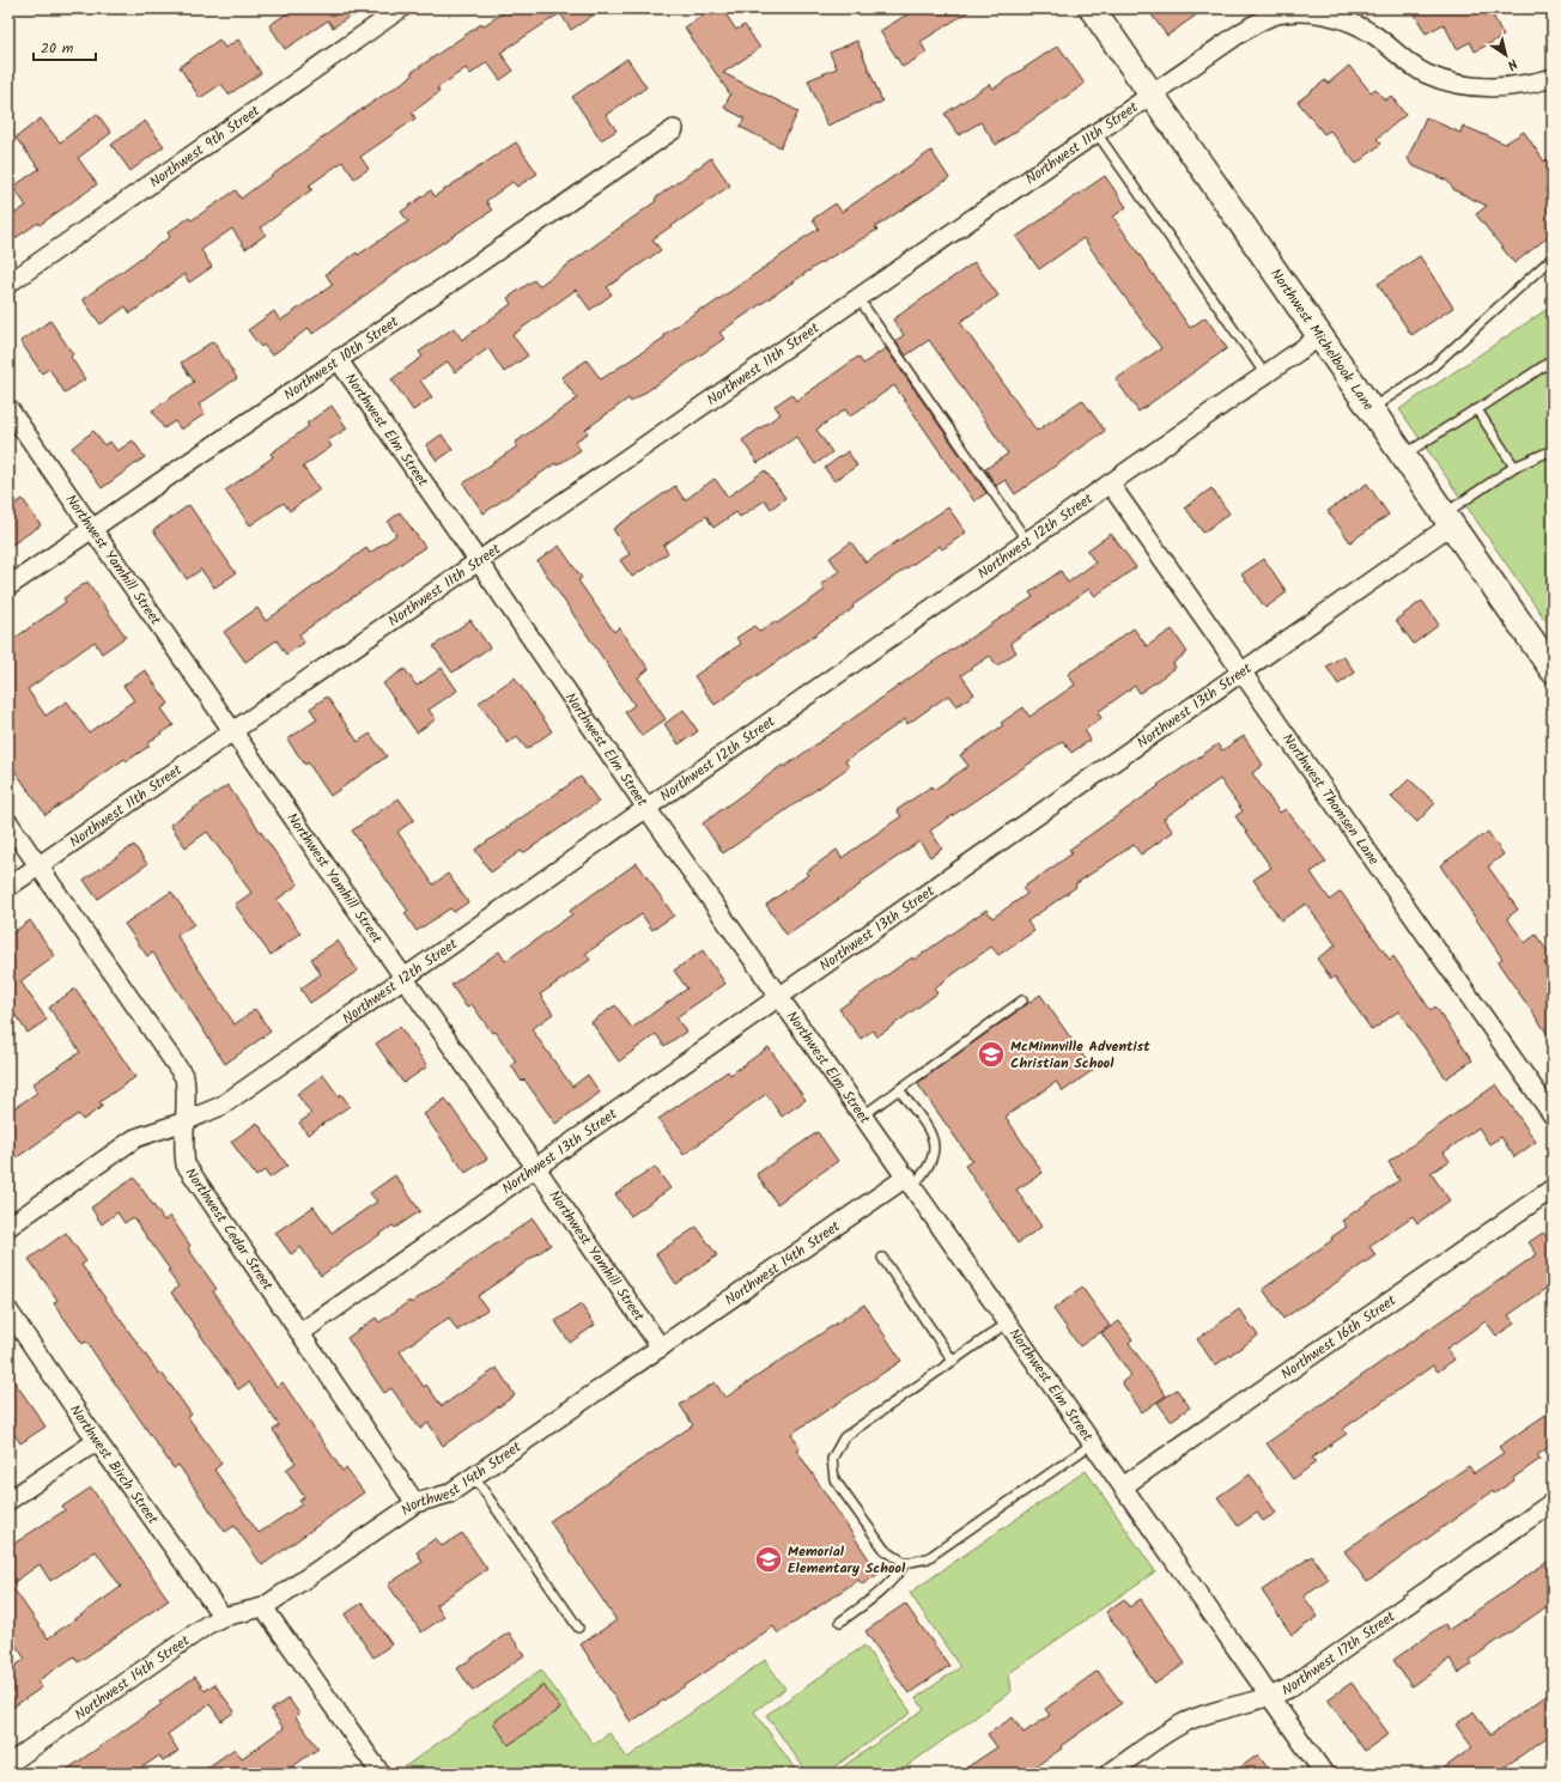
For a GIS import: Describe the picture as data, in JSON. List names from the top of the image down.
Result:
{
  "streets": {
    "street": [
      "Northwest 11th Street",
      "Northwest 9th Street",
      "Northwest Michelbook Lane",
      "Northwest 10th Street",
      "Northwest Elm Street",
      "Northwest 12th Street",
      "Northwest Yamhill Street",
      "Northwest 13th Street",
      "Northwest Thomsen Lane",
      "Northwest Cedar Street",
      "Northwest 14th Street",
      "Northwest 16th Street",
      "Northwest Birch Street",
      "Northwest 17th Street"
    ]
  },
  "crossings": [
    ["Northwest 11th Street", "Northwest Michelbook Lane"],
    ["Northwest 11th Street", "Northwest Elm Street"],
    ["Northwest 11th Street", "Northwest Yamhill Street"],
    ["Northwest 11th Street", "Northwest Cedar Street"],
    ["Northwest Michelbook Lane", "Northwest 12th Street"],
    ["Northwest Michelbook Lane", "Northwest 13th Street"],
    ["Northwest 10th Street", "Northwest Elm Street"],
    ["Northwest 10th Street", "Northwest Yamhill Street"],
    ["Northwest Elm Street", "Northwest 12th Street"],
    ["Northwest Elm Street", "Northwest 13th Street"],
    ["Northwest Elm Street", "Northwest 14th Street"],
    ["Northwest Elm Street", "Northwest 16th Street"],
    ["Northwest Elm Street", "Northwest 17th Street"],
    ["Northwest 12th Street", "Northwest Yamhill Street"],
    ["Northwest 12th Street", "Northwest Thomsen Lane"],
    ["Northwest 12th Street", "Northwest Cedar Street"],
    ["Northwest Yamhill Street", "Northwest 13th Street"],
    ["Northwest Yamhill Street", "Northwest 14th Street"],
    ["Northwest 13th Street", "Northwest Thomsen Lane"],
    ["Northwest 13th Street", "Northwest Cedar Street"],
    ["Northwest Cedar Street", "Northwest 14th Street"],
    ["Northwest 14th Street", "Northwest Birch Street"]
  ],
  "places": {
    "school or university": ["McMinnville Adventist Christian School", "Memorial Elementary School"]
  },
  "scale_bar": "20 m",
  "north": "bottom right"
}
